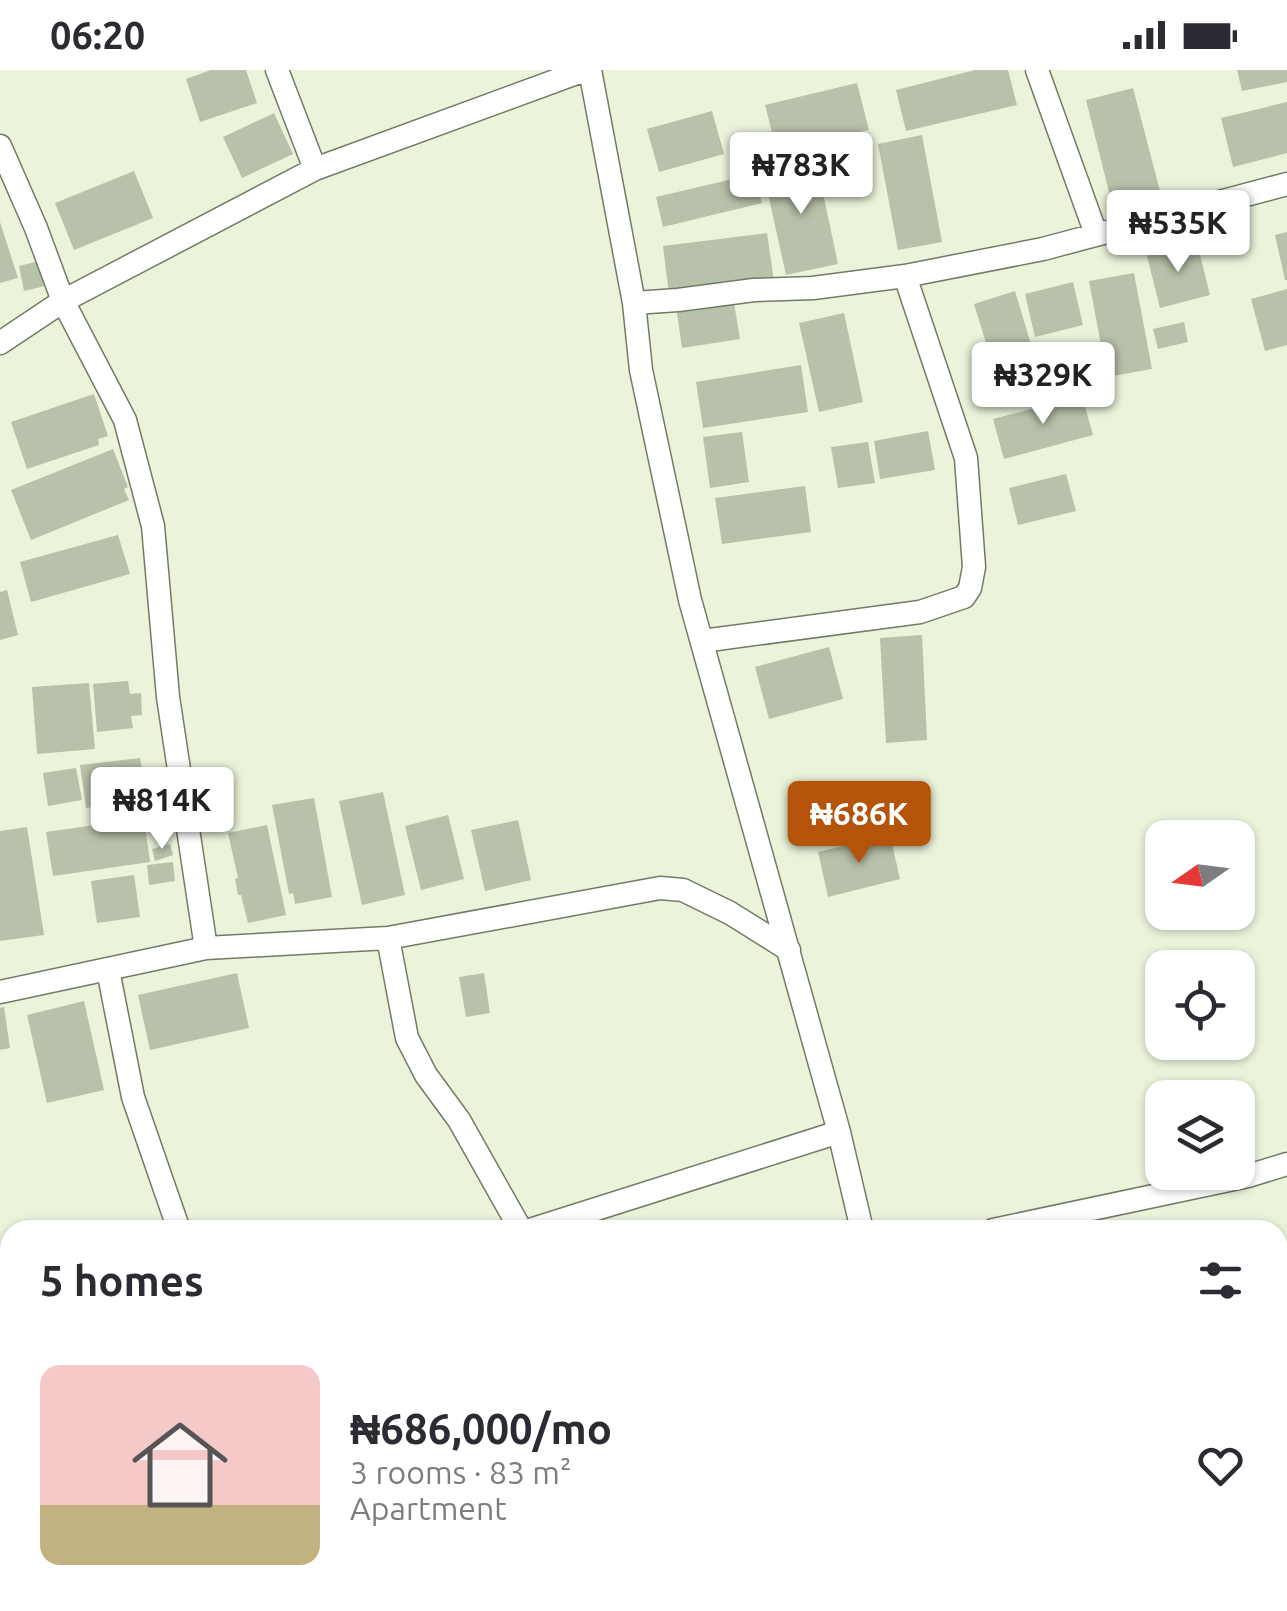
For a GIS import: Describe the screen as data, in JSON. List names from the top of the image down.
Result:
{
  "north": "left",
  "page": {
    "status": "06:20",
    "price": [
      "₦783K",
      "₦535K",
      "₦329K",
      "₦814K",
      "₦686K"
    ],
    "heading": "5 homes",
    "list": [
      {
        "name": "₦686,000/mo",
        "note": "3 rooms · 83 m² · Apartment"
      }
    ]
  }
}
